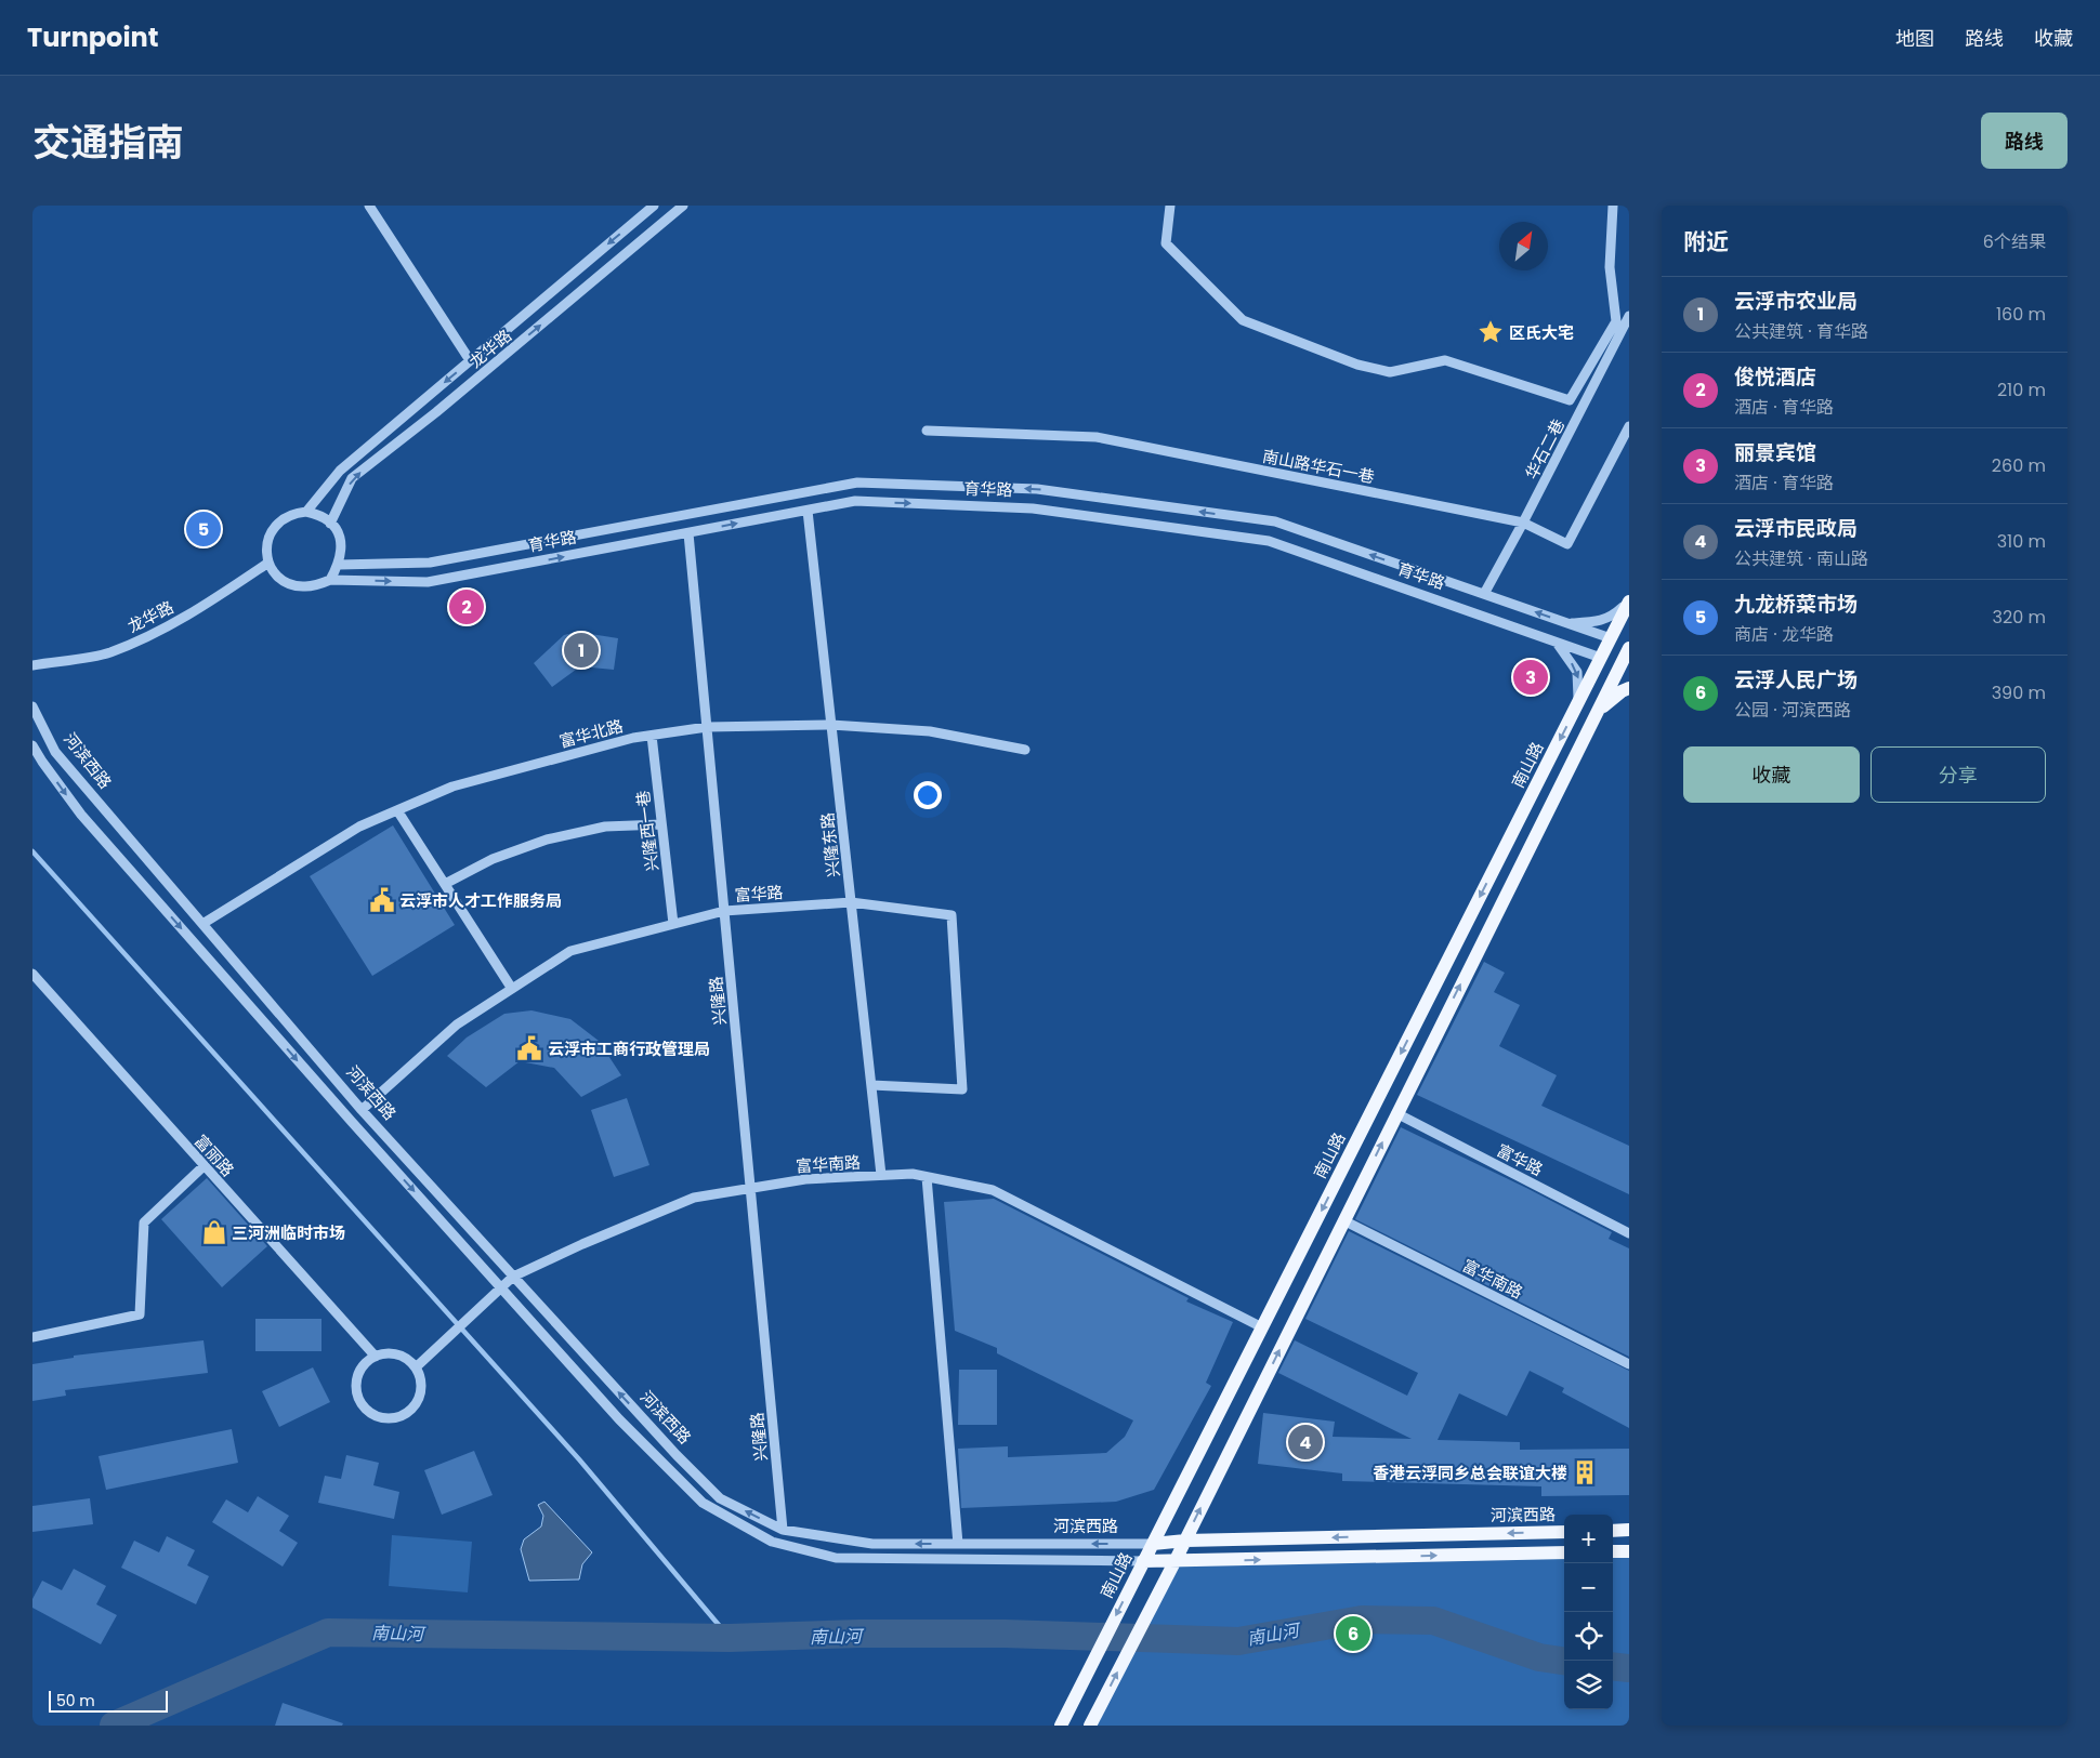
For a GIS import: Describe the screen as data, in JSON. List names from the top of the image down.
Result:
{
  "streets": {
    "main road": ["育华路", "河滨西路", "南山路"],
    "street": [
      "龙华路",
      "华石二巷",
      "南山路华石一巷",
      "富华北路",
      "兴隆西一巷",
      "兴隆东路",
      "富华路",
      "兴隆路",
      "富丽路",
      "富华南路"
    ]
  },
  "crossings": [
    ["龙华路", "育华路"],
    ["华石二巷", "南山路华石一巷"],
    ["华石二巷", "育华路"],
    ["育华路", "南山路"],
    ["育华路", "兴隆东路"],
    ["育华路", "兴隆路"],
    ["富华北路", "河滨西路"],
    ["富华北路", "兴隆西一巷"],
    ["富华北路", "兴隆东路"],
    ["富华北路", "兴隆路"],
    ["河滨西路", "南山路"],
    ["河滨西路", "富华路"],
    ["河滨西路", "兴隆路"],
    ["河滨西路", "富华南路"],
    ["南山路", "富华南路"],
    ["兴隆西一巷", "富华路"],
    ["兴隆东路", "富华路"],
    ["兴隆东路", "富华南路"],
    ["富华路", "兴隆路"],
    ["兴隆路", "富华南路"],
    ["富丽路", "富华南路"]
  ],
  "water": ["南山河"],
  "places": {
    "place": ["区氏大宅"],
    "public building": ["云浮市人才工作服务局", "云浮市工商行政管理局"],
    "shop": ["三河洲临时市场"],
    "building": ["香港云浮同乡总会联谊大楼"]
  },
  "scale_bar": "50 m",
  "north": "top right",
  "page": {
    "header": "Turnpoint",
    "nav": ["地图", "路线", "收藏"],
    "title": "交通指南",
    "buttons": [
      "路线",
      ["收藏", "分享"]
    ],
    "heading": ["附近", "6个结果"],
    "list": [
      {
        "mark": "1",
        "name": "云浮市农业局",
        "note": "公共建筑 · 育华路",
        "value": "160 m"
      },
      {
        "mark": "2",
        "name": "俊悦酒店",
        "note": "酒店 · 育华路",
        "value": "210 m"
      },
      {
        "mark": "3",
        "name": "丽景宾馆",
        "note": "酒店 · 育华路",
        "value": "260 m"
      },
      {
        "mark": "4",
        "name": "云浮市民政局",
        "note": "公共建筑 · 南山路",
        "value": "310 m"
      },
      {
        "mark": "5",
        "name": "九龙桥菜市场",
        "note": "商店 · 龙华路",
        "value": "320 m"
      },
      {
        "mark": "6",
        "name": "云浮人民广场",
        "note": "公园 · 河滨西路",
        "value": "390 m"
      }
    ],
    "pins": [
      "5",
      "2",
      "1",
      "3",
      "4",
      "6"
    ],
    "map_buttons": ["+", "−"],
    "scale": "50 m"
  }
}
